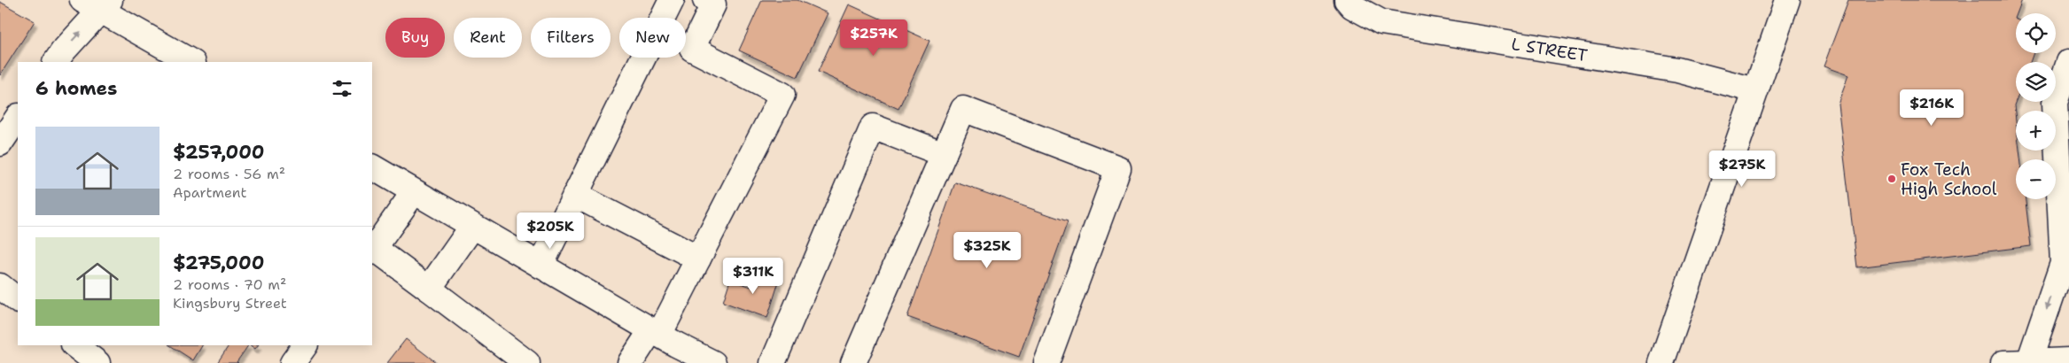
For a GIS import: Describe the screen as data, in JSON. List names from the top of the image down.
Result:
{
  "streets": {
    "main road": ["L STREET"]
  },
  "places": ["Fox Tech High School"],
  "page": {
    "map_buttons": ["+", "−"],
    "chip": [
      "Buy",
      "Rent",
      "Filters",
      "New"
    ],
    "price": [
      "$257K",
      "$216K",
      "$275K",
      "$205K",
      "$325K",
      "$311K"
    ],
    "heading": "6 homes",
    "list": [
      {
        "name": "$257,000",
        "note": "2 rooms · 56 m² · Apartment"
      },
      {
        "name": "$275,000",
        "note": "2 rooms · 70 m² · Kingsbury Street"
      }
    ]
  }
}
